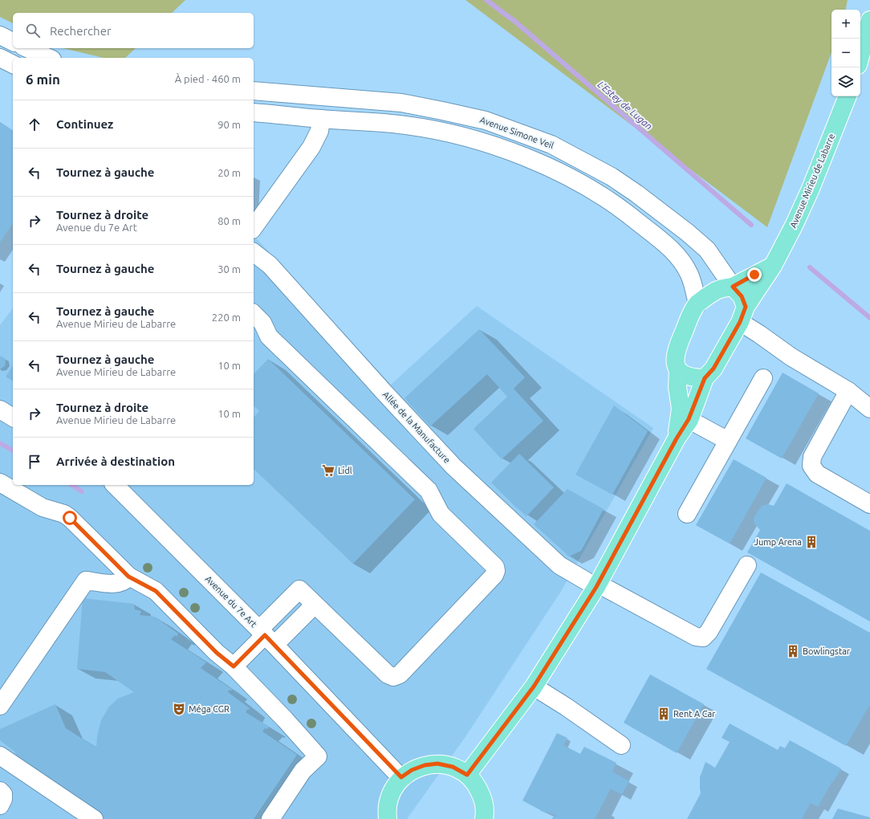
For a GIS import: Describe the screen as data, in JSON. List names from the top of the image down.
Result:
{
  "streets": {
    "main road": ["Avenue Mirieu de Labarre"],
    "street": ["Avenue Simone Veil", "Allée de la Manufacture", "Avenue du 7e Art"]
  },
  "crossings": [
    ["Avenue Simone Veil", "Avenue Mirieu de Labarre"],
    ["Avenue Mirieu de Labarre", "Allée de la Manufacture"]
  ],
  "water": ["L'Estey de Lugan"],
  "places": {
    "supermarket": ["Lidl"],
    "building": ["Jump Arena", "Bowlingstar", "Rent A Car"],
    "theatre": ["Méga CGR"]
  },
  "page": {
    "map_buttons": ["+", "−"],
    "search": "Rechercher",
    "heading": ["6 min", "À pied · 460 m"],
    "list": [
      ["Continuez", "90 m"],
      ["Tournez à gauche", "20 m"],
      ["Tournez à droite", "Avenue du 7e Art", "80 m"],
      ["Tournez à gauche", "30 m"],
      ["Tournez à gauche", "Avenue Mirieu de Labarre", "220 m"],
      ["Tournez à gauche", "Avenue Mirieu de Labarre", "10 m"],
      ["Tournez à droite", "Avenue Mirieu de Labarre", "10 m"],
      "Arrivée à destination"
    ]
  }
}
